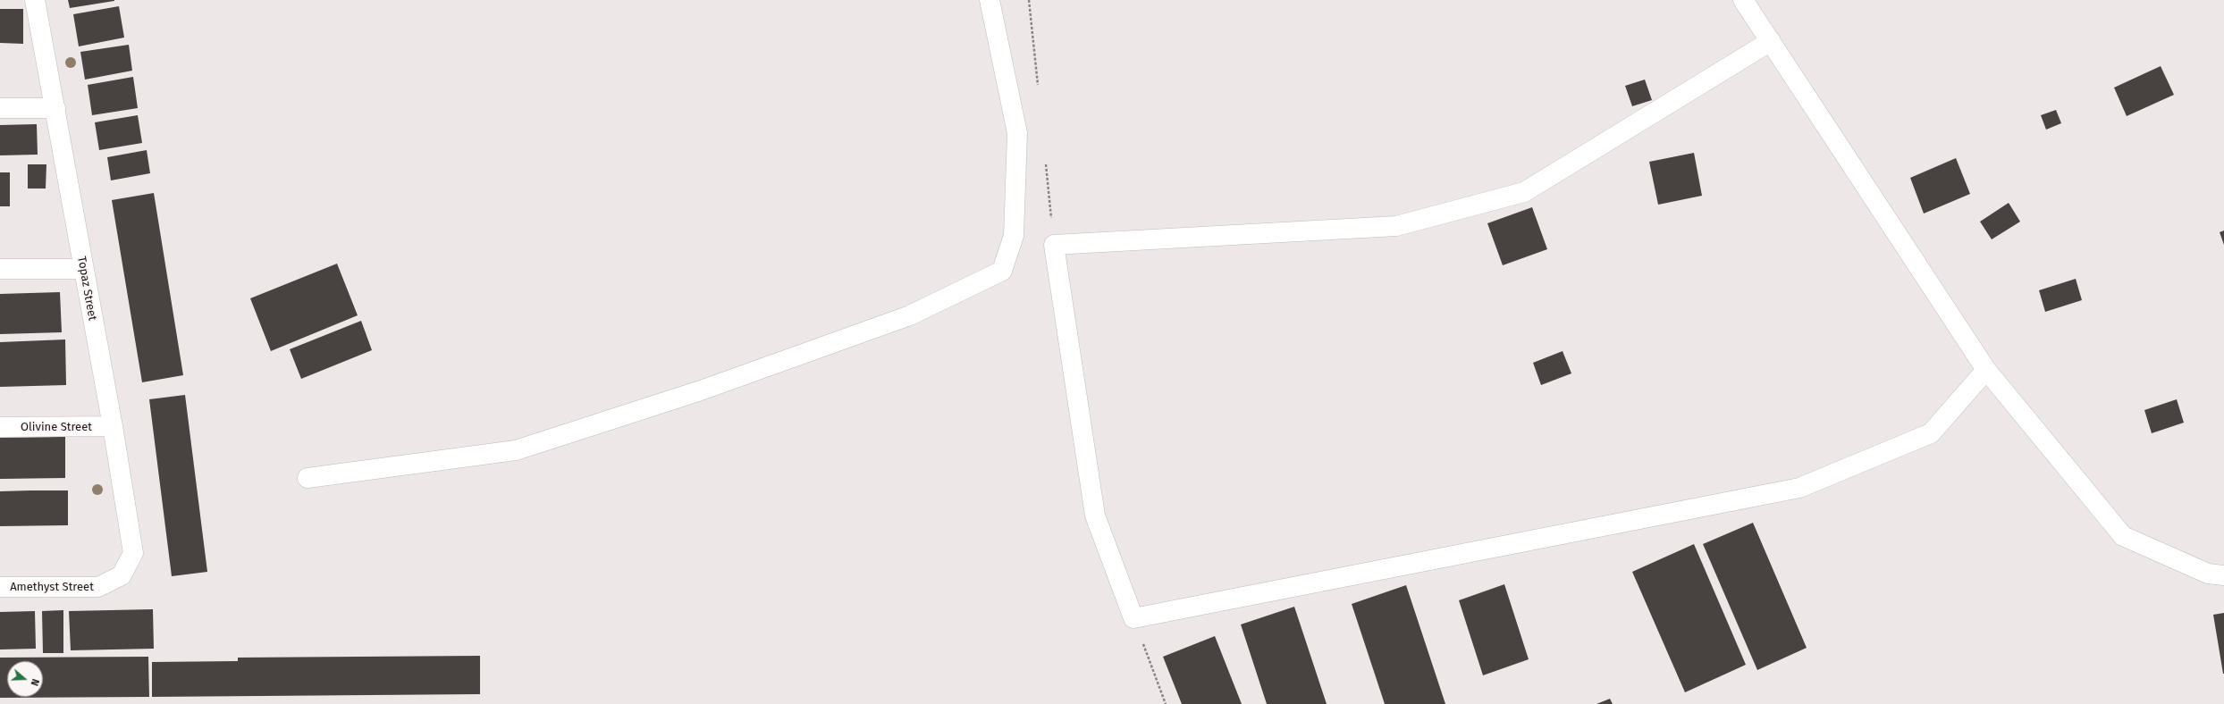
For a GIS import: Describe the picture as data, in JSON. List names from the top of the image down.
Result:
{
  "streets": {
    "street": ["Topaz Street", "Olivine Street", "Amethyst Street"]
  },
  "crossings": [
    ["Topaz Street", "Olivine Street"],
    ["Topaz Street", "Amethyst Street"]
  ],
  "north": "right"
}
